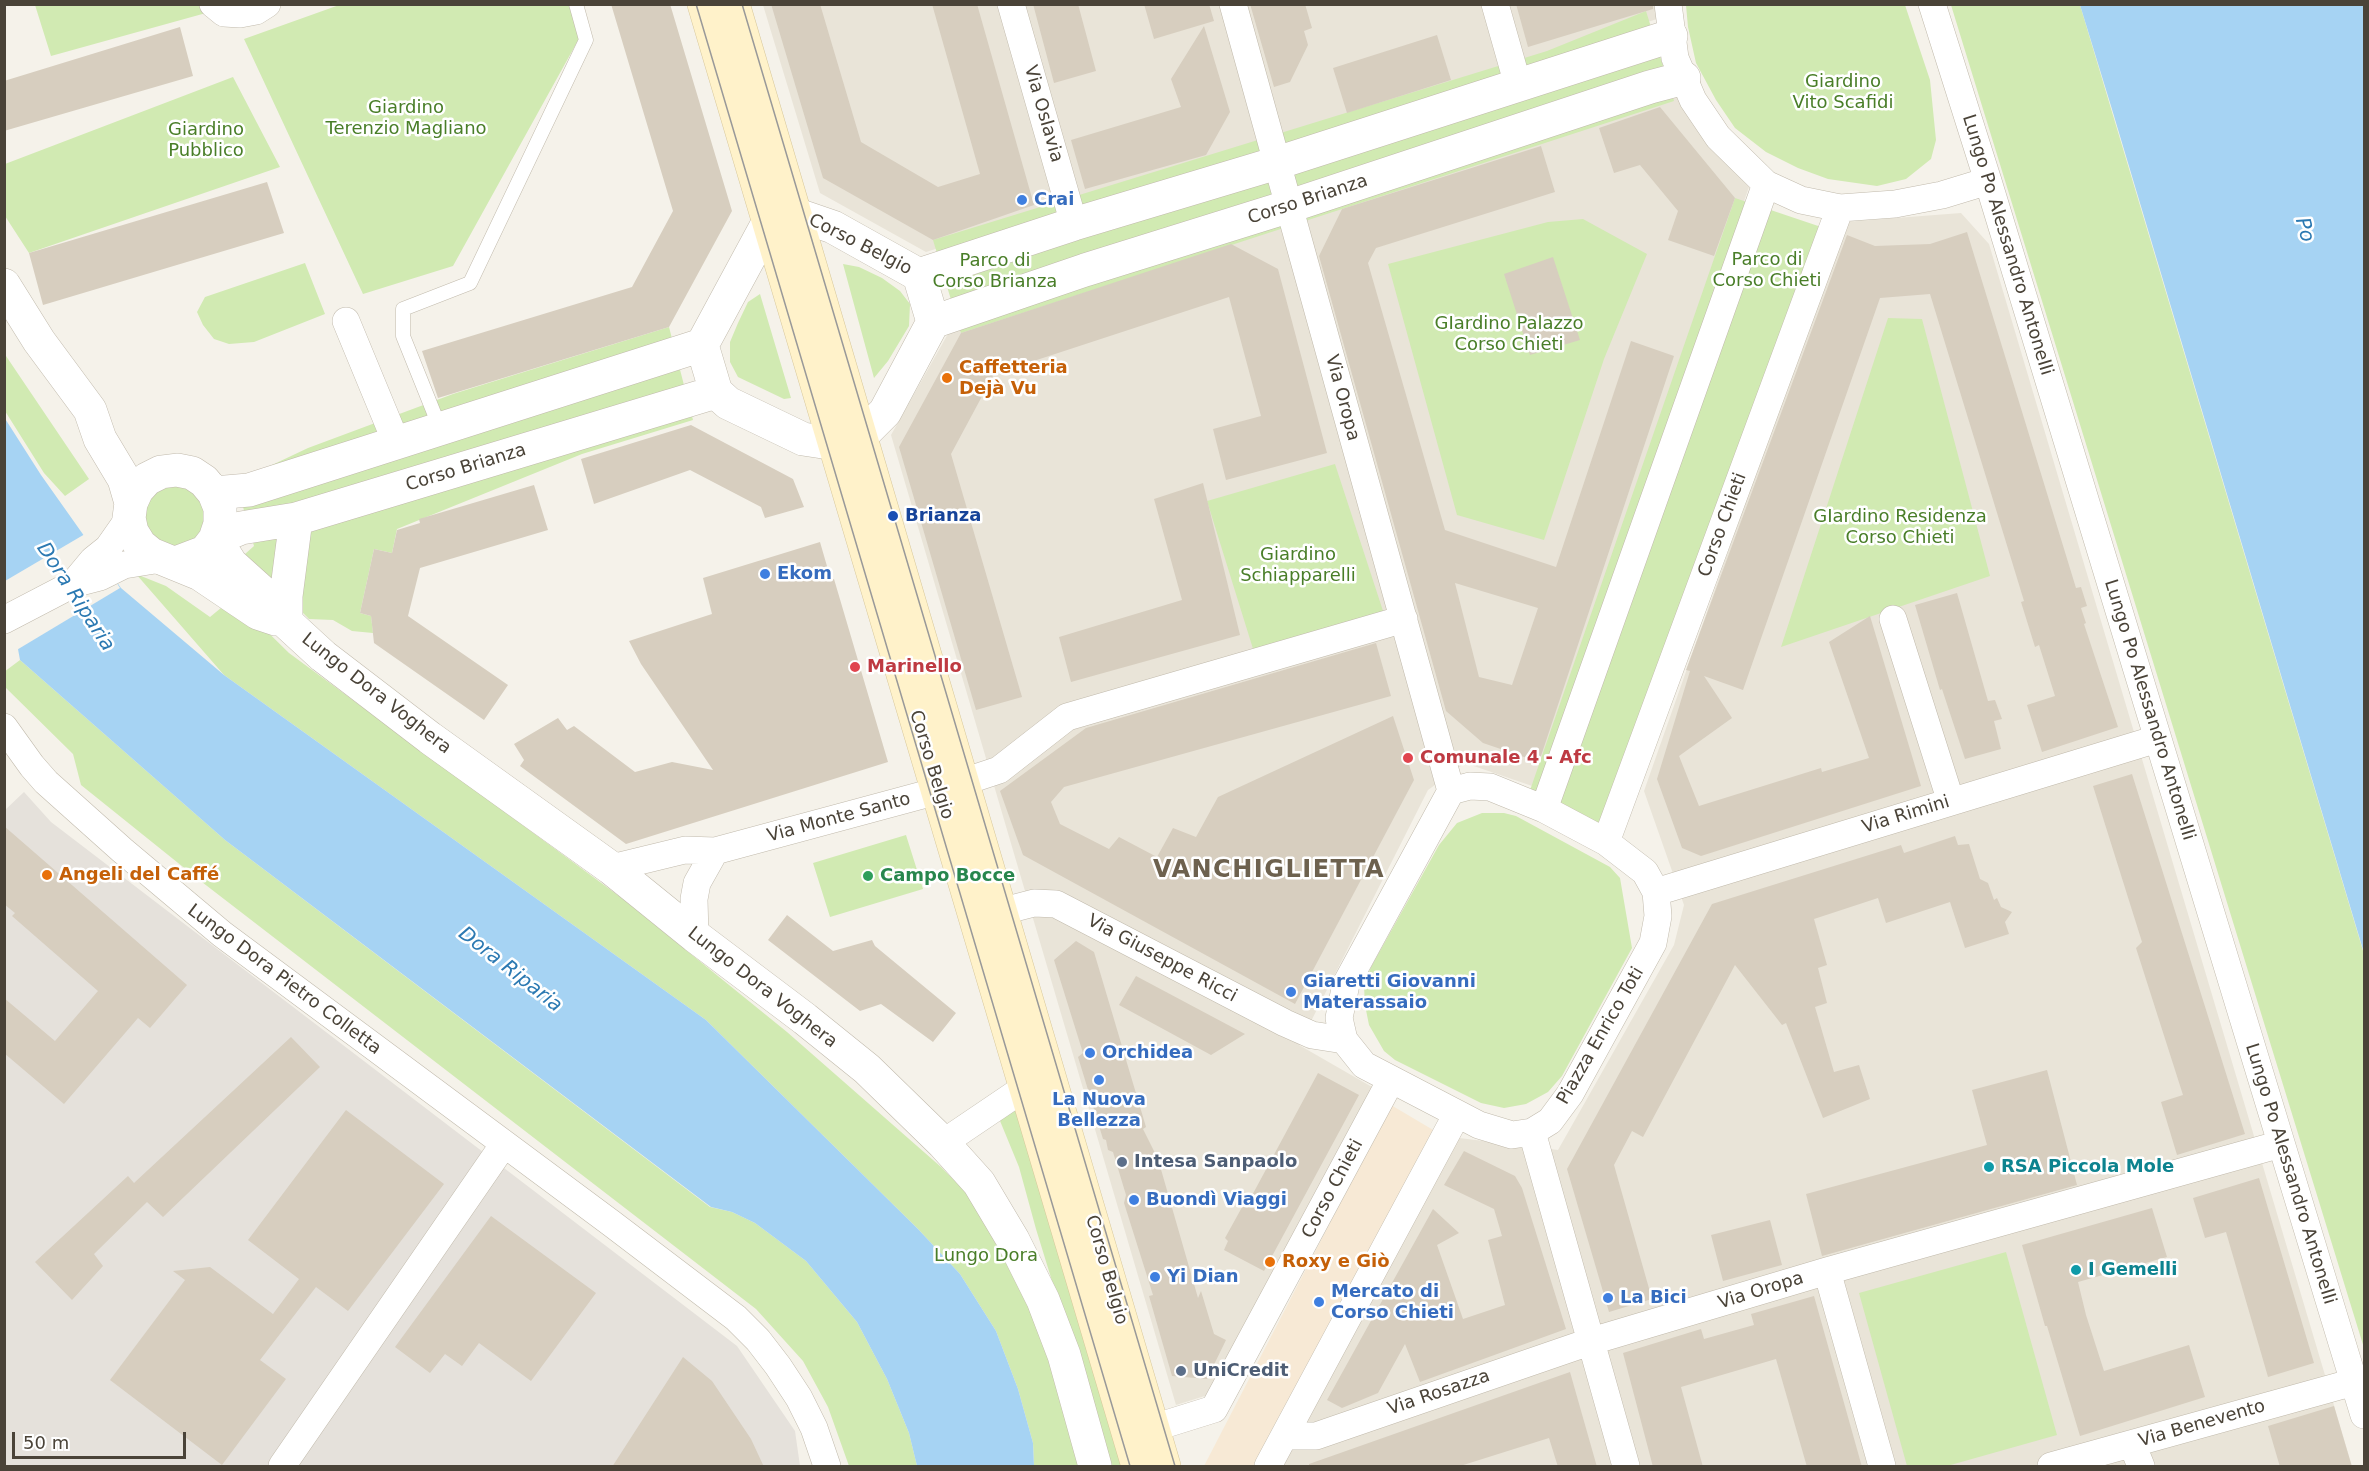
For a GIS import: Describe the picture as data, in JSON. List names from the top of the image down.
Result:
{
  "streets": {
    "main road": ["Corso Belgio"],
    "street": [
      "Via Oslavia",
      "Corso Brianza",
      "Lungo Po Alessandro Antonelli",
      "Via Oropa",
      "Corso Chieti",
      "Lungo Dora Voghera",
      "Via Rimini",
      "Via Monte Santo",
      "Via Giuseppe Ricci",
      "Lungo Dora Pietro Colletta",
      "Piazza Enrico Toti",
      "Via Rosazza",
      "Via Benevento"
    ]
  },
  "crossings": [
    ["Corso Brianza", "Corso Belgio"],
    ["Corso Brianza", "Via Oropa"],
    ["Corso Brianza", "Lungo Dora Voghera"],
    ["Corso Belgio", "Via Oropa"],
    ["Corso Belgio", "Corso Chieti"],
    ["Corso Belgio", "Via Monte Santo"],
    ["Corso Belgio", "Via Giuseppe Ricci"],
    ["Lungo Po Alessandro Antonelli", "Via Oropa"],
    ["Lungo Po Alessandro Antonelli", "Via Rimini"],
    ["Lungo Po Alessandro Antonelli", "Via Benevento"],
    ["Via Oropa", "Via Rosazza"],
    ["Lungo Dora Voghera", "Via Monte Santo"],
    ["Via Rimini", "Piazza Enrico Toti"]
  ],
  "districts": ["VANCHIGLIETTA"],
  "water": ["Po", "Dora Riparia"],
  "parks": [
    "Giardino Vito Scafidi",
    "Giardino Terenzio Magliano",
    "Giardino Pubblico",
    "Parco di Corso Chieti",
    "Parco di Corso Brianza",
    "GIardino Palazzo Corso Chieti",
    "GIardino Residenza Corso Chieti",
    "Giardino Schiapparelli",
    "Lungo Dora"
  ],
  "places": [
    "Crai",
    "Caffetteria Dejà Vu",
    "Brianza",
    "Ekom",
    "Marinello",
    "Comunale 4 - Afc",
    "Angeli del Caffé",
    "Campo Bocce",
    "Giaretti Giovanni Materassaio",
    "Orchidea",
    "La Nuova Bellezza",
    "Intesa Sanpaolo",
    "RSA Piccola Mole",
    "Buondì Viaggi",
    "Roxy e Giò",
    "I Gemelli",
    "Yi Dian",
    "La Bici",
    "Mercato di Corso Chieti",
    "UniCredit"
  ],
  "scale_bar": "50 m"
}
